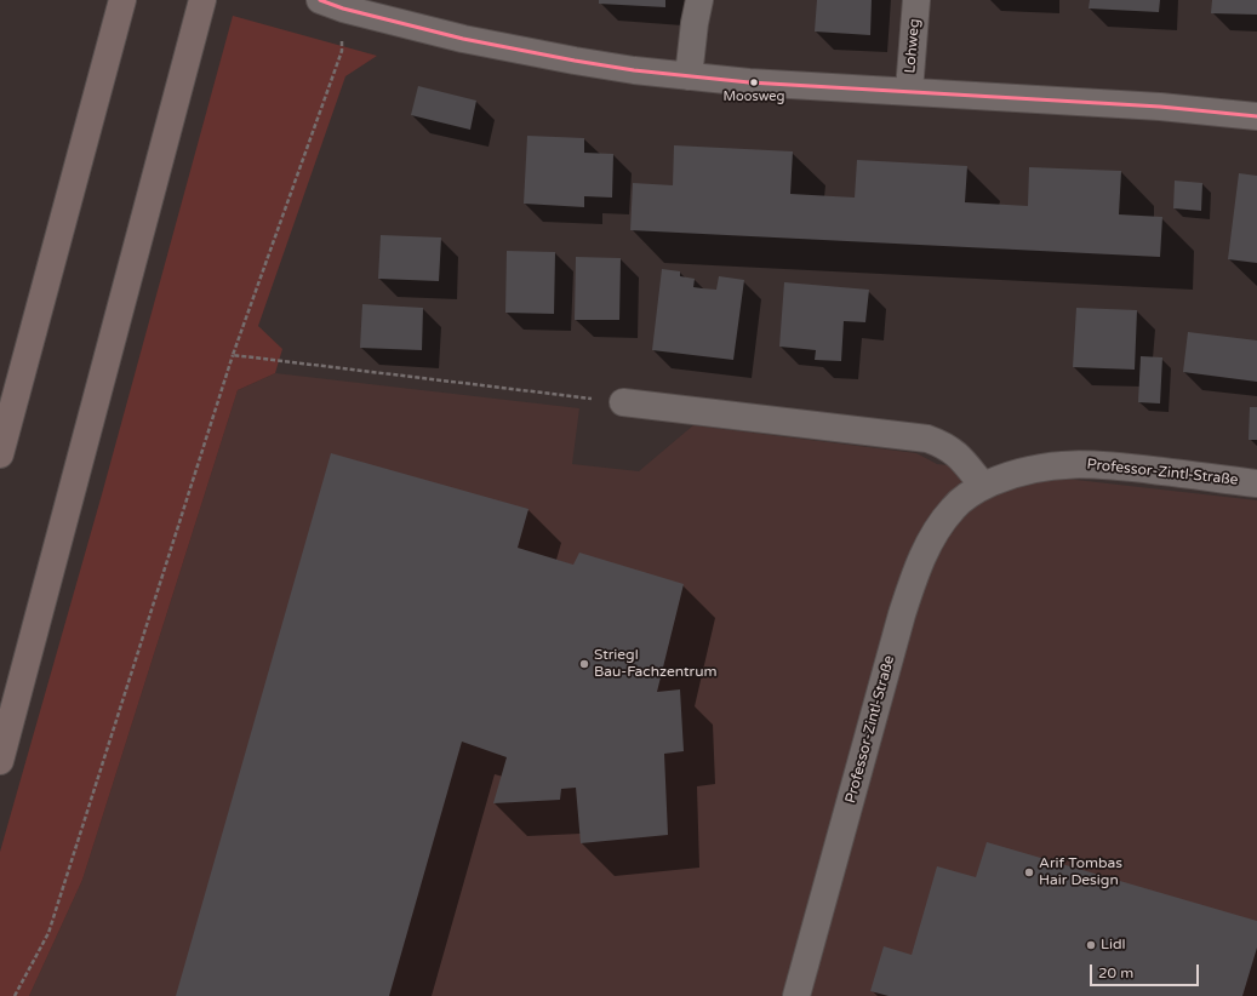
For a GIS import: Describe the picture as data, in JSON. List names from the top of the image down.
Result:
{
  "streets": {
    "street": ["Lohweg", "Professor-Zintl-Straße"]
  },
  "places": [
    "Moosweg",
    "Striegl Bau-Fachzentrum",
    "Arif Tombas Hair Design",
    "Lidl"
  ],
  "scale_bar": "20 m"
}
